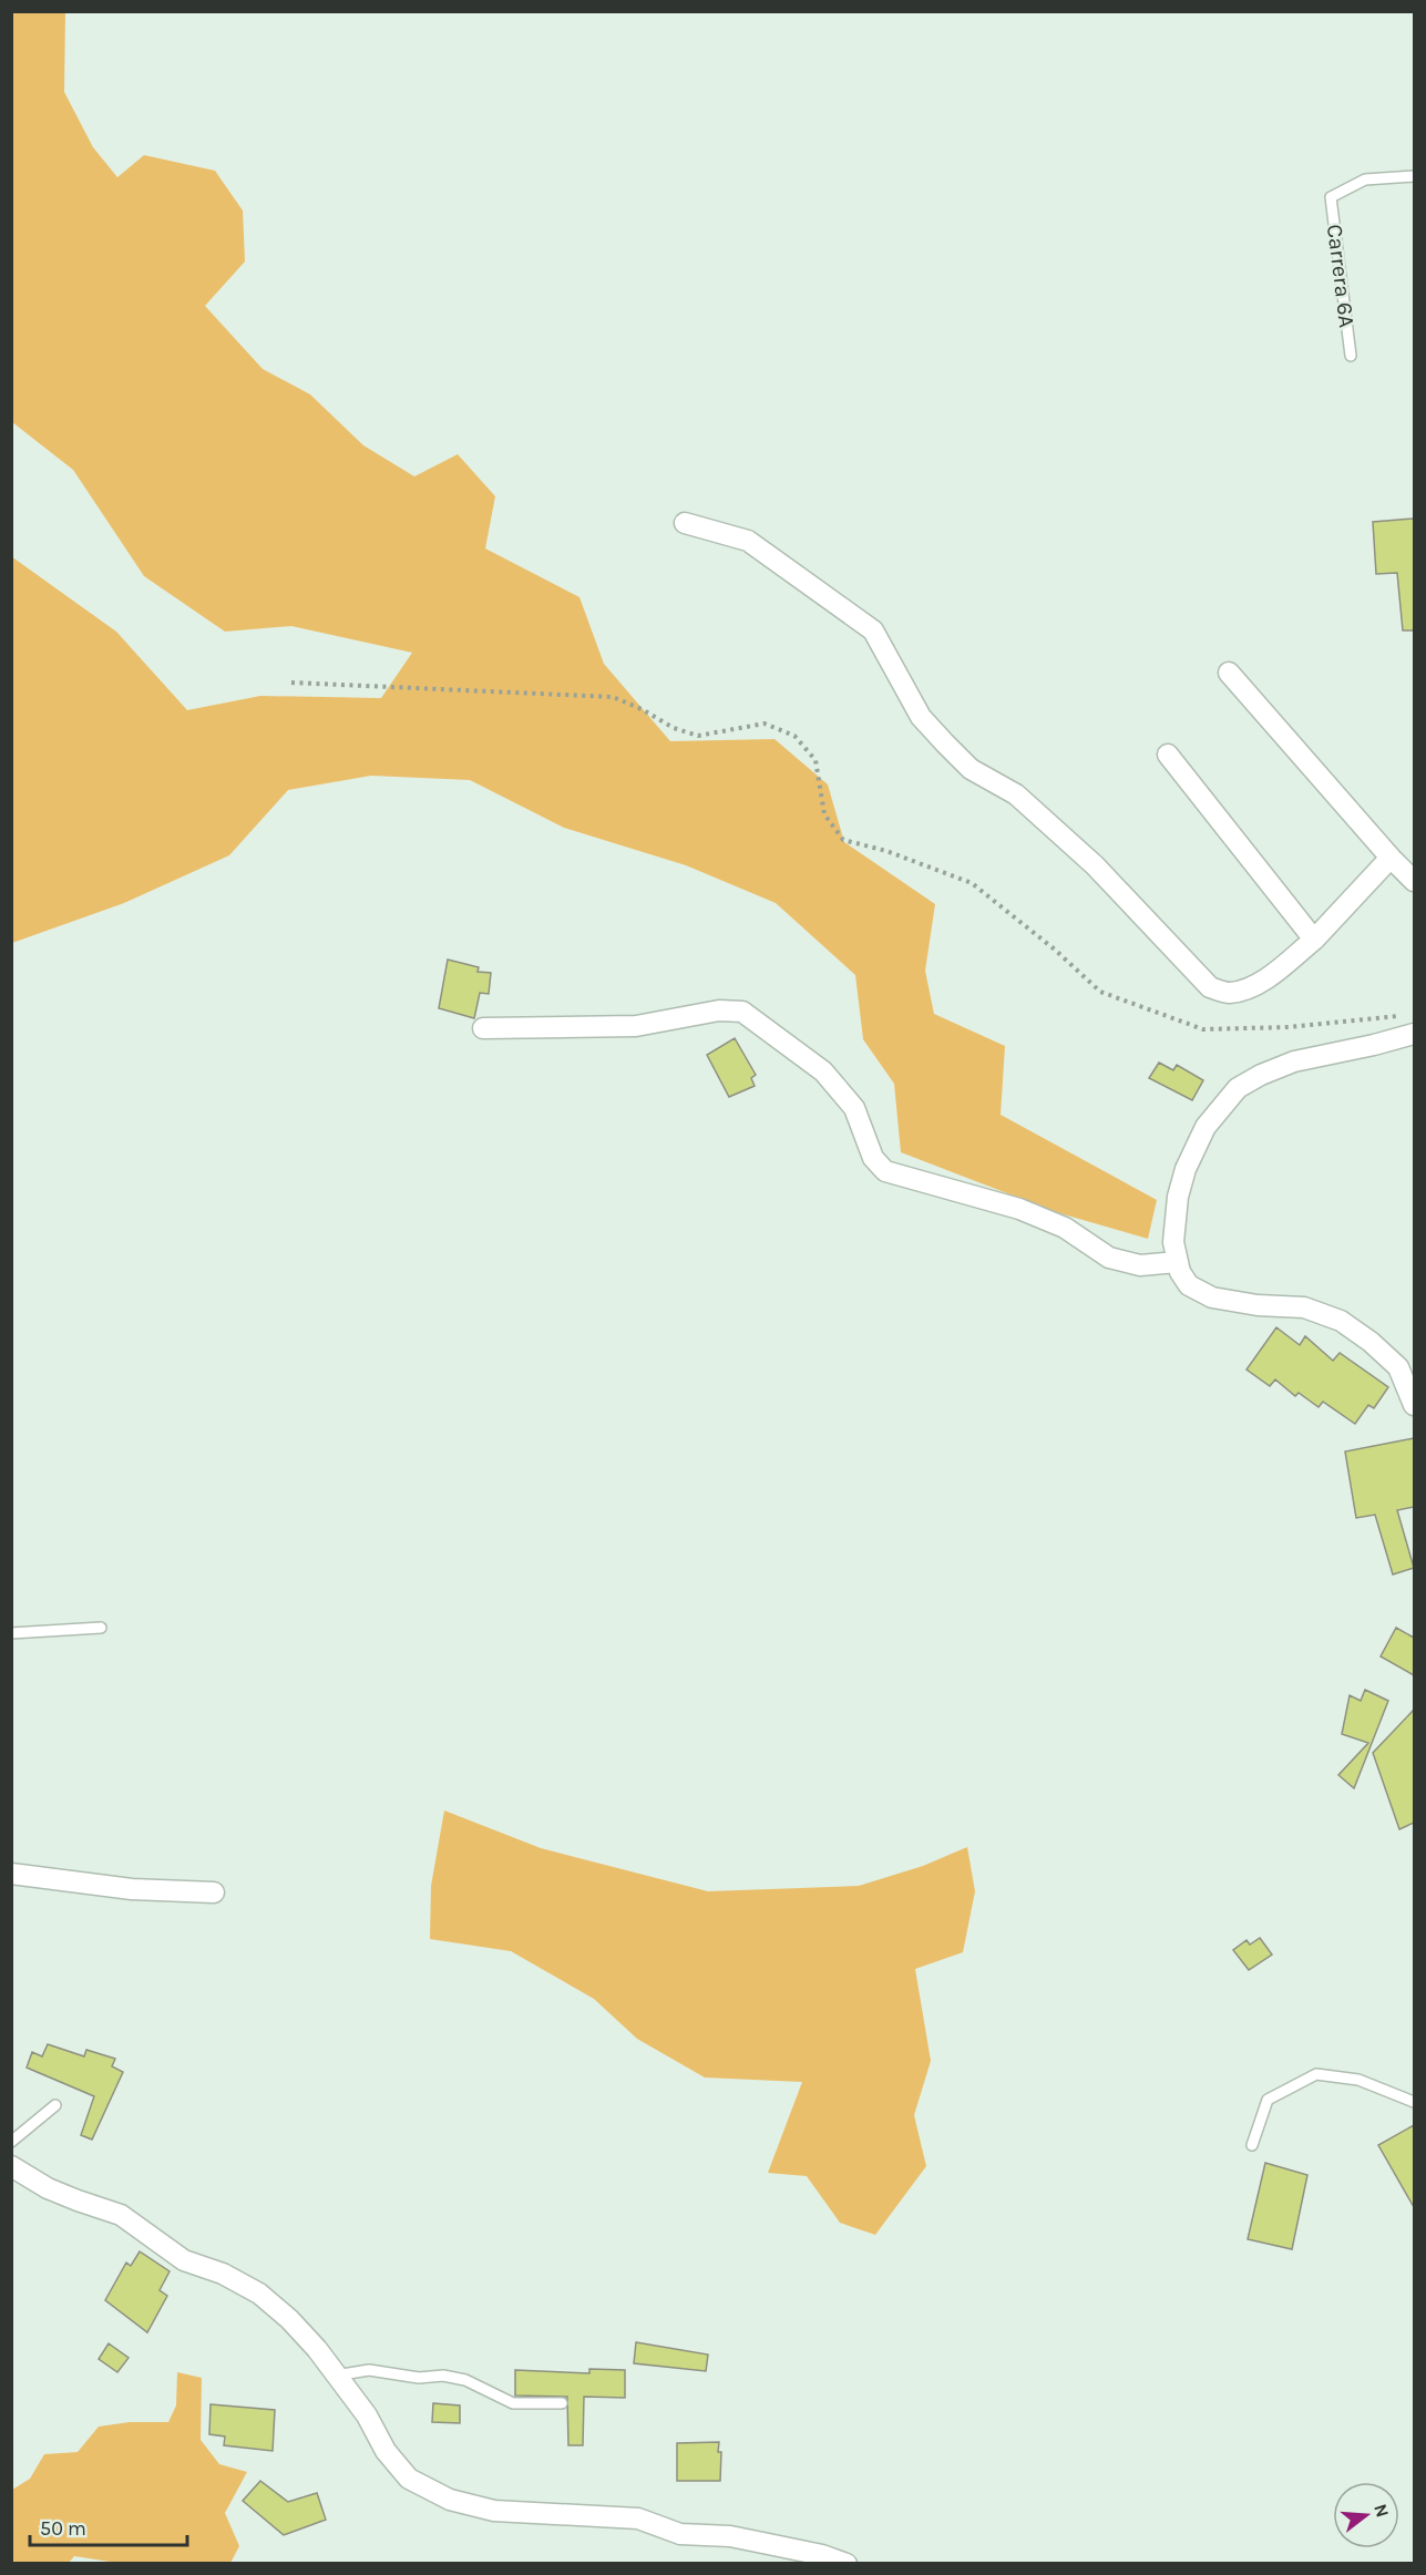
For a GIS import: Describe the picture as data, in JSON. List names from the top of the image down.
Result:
{
  "streets": {
    "lane": ["Carrera 6A"]
  },
  "scale_bar": "50 m",
  "north": "right"
}
